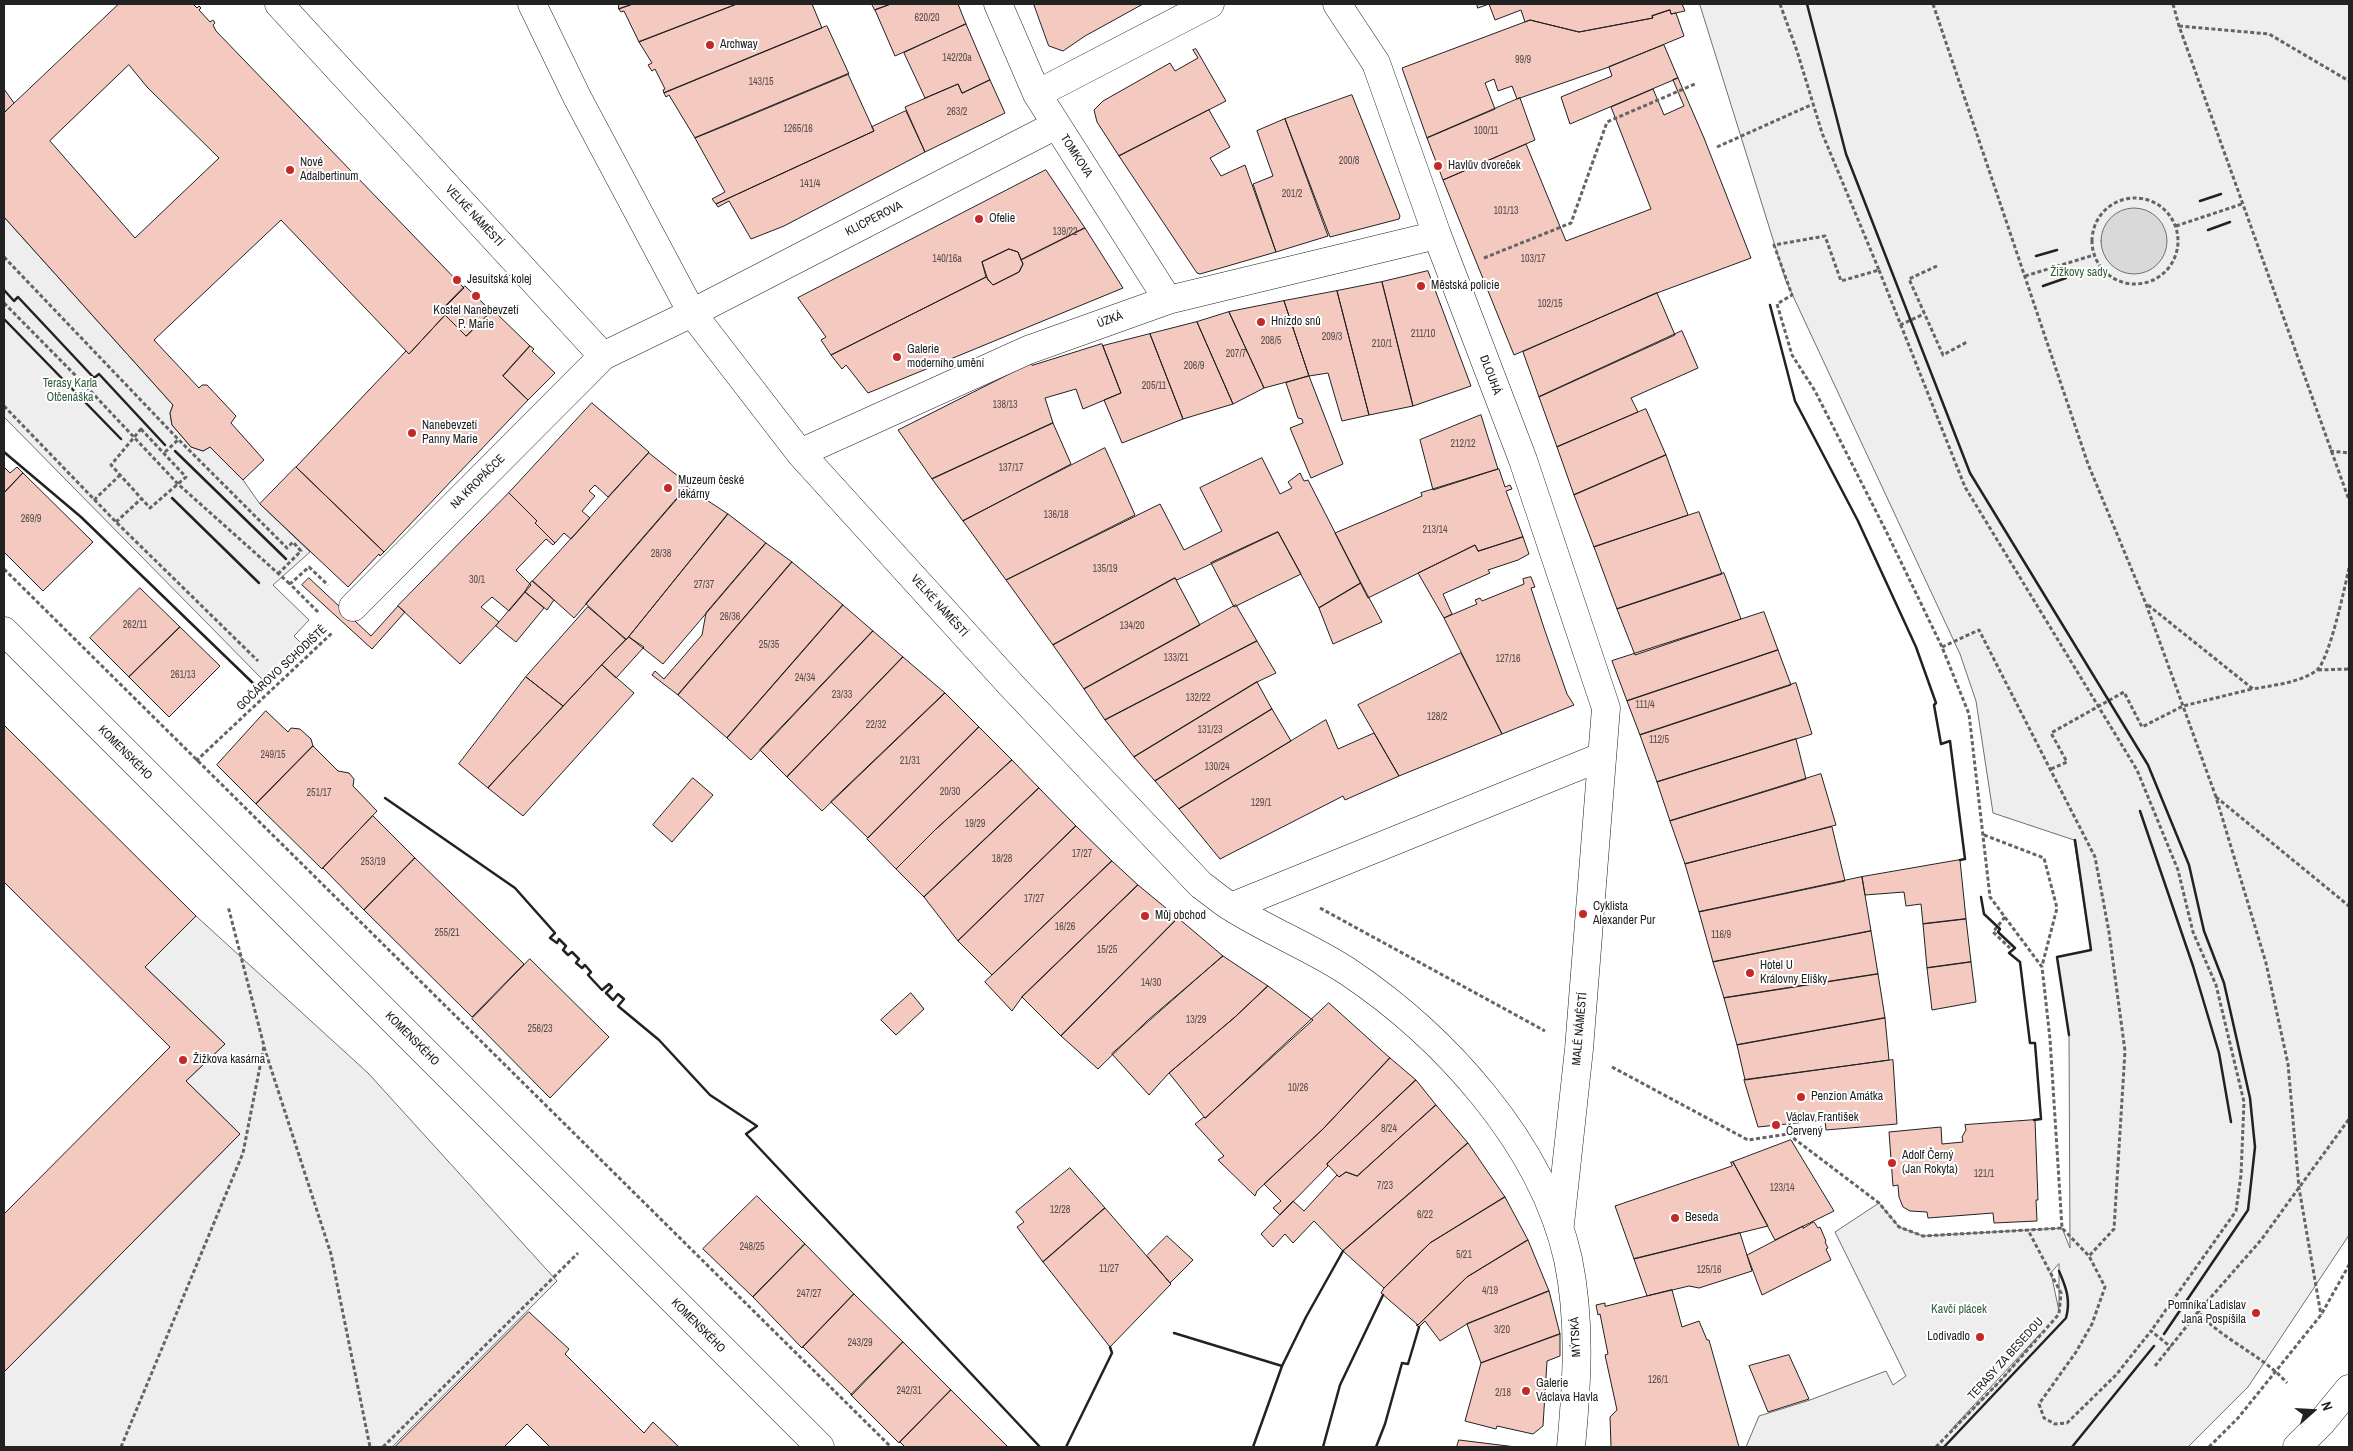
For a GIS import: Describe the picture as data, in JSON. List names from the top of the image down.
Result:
{
  "streets": {
    "street": [
      "TOMKOVA",
      "VELKÉ NÁMĚSTÍ",
      "KLICPEROVA",
      "ÚZKÁ",
      "DLOUHÁ",
      "NA KROPÁČCE",
      "KOMENSKÉHO",
      "MALÉ NÁMĚSTÍ",
      "MÝTSKÁ"
    ],
    "path": ["GOČÁROVO SCHODIŠTĚ", "TERASY ZA BESEDOU"]
  },
  "crossings": [
    ["TOMKOVA", "KLICPEROVA"],
    ["TOMKOVA", "ÚZKÁ"],
    ["VELKÉ NÁMĚSTÍ", "KLICPEROVA"],
    ["VELKÉ NÁMĚSTÍ", "ÚZKÁ"],
    ["VELKÉ NÁMĚSTÍ", "NA KROPÁČCE"],
    ["ÚZKÁ", "DLOUHÁ"],
    ["DLOUHÁ", "MALÉ NÁMĚSTÍ"],
    ["MALÉ NÁMĚSTÍ", "MÝTSKÁ"]
  ],
  "parks": ["Žižkovy sady", "Terasy Karla Otčenáška", "Kavčí plácek"],
  "places": [
    "Archway",
    "Havlův dvoreček",
    "Nové Adalbertinum",
    "Ofelie",
    "Jesuitská kolej",
    "Městská policie",
    "Kostel Nanebevzetí P. Marie",
    "Hnízdo snů",
    "Galerie moderního umění",
    "Nanebevzetí Panny Marie",
    "Muzeum české lékárny",
    "Cyklista Alexander Pur",
    "Můj obchod",
    "Hotel U Královny Elišky",
    "Žižkova kasárna",
    "Penzion Amátka",
    "Václav František Červený",
    "Adolf Černý (Jan Rokyta)",
    "Beseda",
    "Pomníka Ladislav Jana Pospíšila",
    "Lodivadlo",
    "Galerie Václava Havla"
  ],
  "house_numbers": [
    "620/20",
    "142/20a",
    "99/9",
    "143/15",
    "263/2",
    "1265/16",
    "100/11",
    "200/8",
    "141/4",
    "201/2",
    "101/13",
    "139/22",
    "140/16a",
    "103/17",
    "102/15",
    "211/10",
    "209/3",
    "208/5",
    "210/1",
    "207/7",
    "206/9",
    "205/11",
    "138/13",
    "212/12",
    "137/17",
    "136/18",
    "269/9",
    "213/14",
    "28/38",
    "135/19",
    "30/1",
    "27/37",
    "26/36",
    "262/11",
    "134/20",
    "25/35",
    "133/21",
    "127/16",
    "261/13",
    "24/34",
    "23/33",
    "132/22",
    "111/4",
    "128/2",
    "22/32",
    "131/23",
    "112/5",
    "249/15",
    "21/31",
    "130/24",
    "20/30",
    "251/17",
    "129/1",
    "19/29",
    "17/27",
    "18/28",
    "253/19",
    "17/27",
    "16/26",
    "255/21",
    "116/9",
    "15/25",
    "14/30",
    "13/29",
    "256/23",
    "10/26",
    "8/24",
    "121/1",
    "7/23",
    "123/14",
    "12/28",
    "6/22",
    "248/25",
    "5/21",
    "11/27",
    "125/16",
    "4/19",
    "247/27",
    "3/20",
    "243/29",
    "126/1",
    "242/31",
    "2/18"
  ],
  "north": "right"
}
